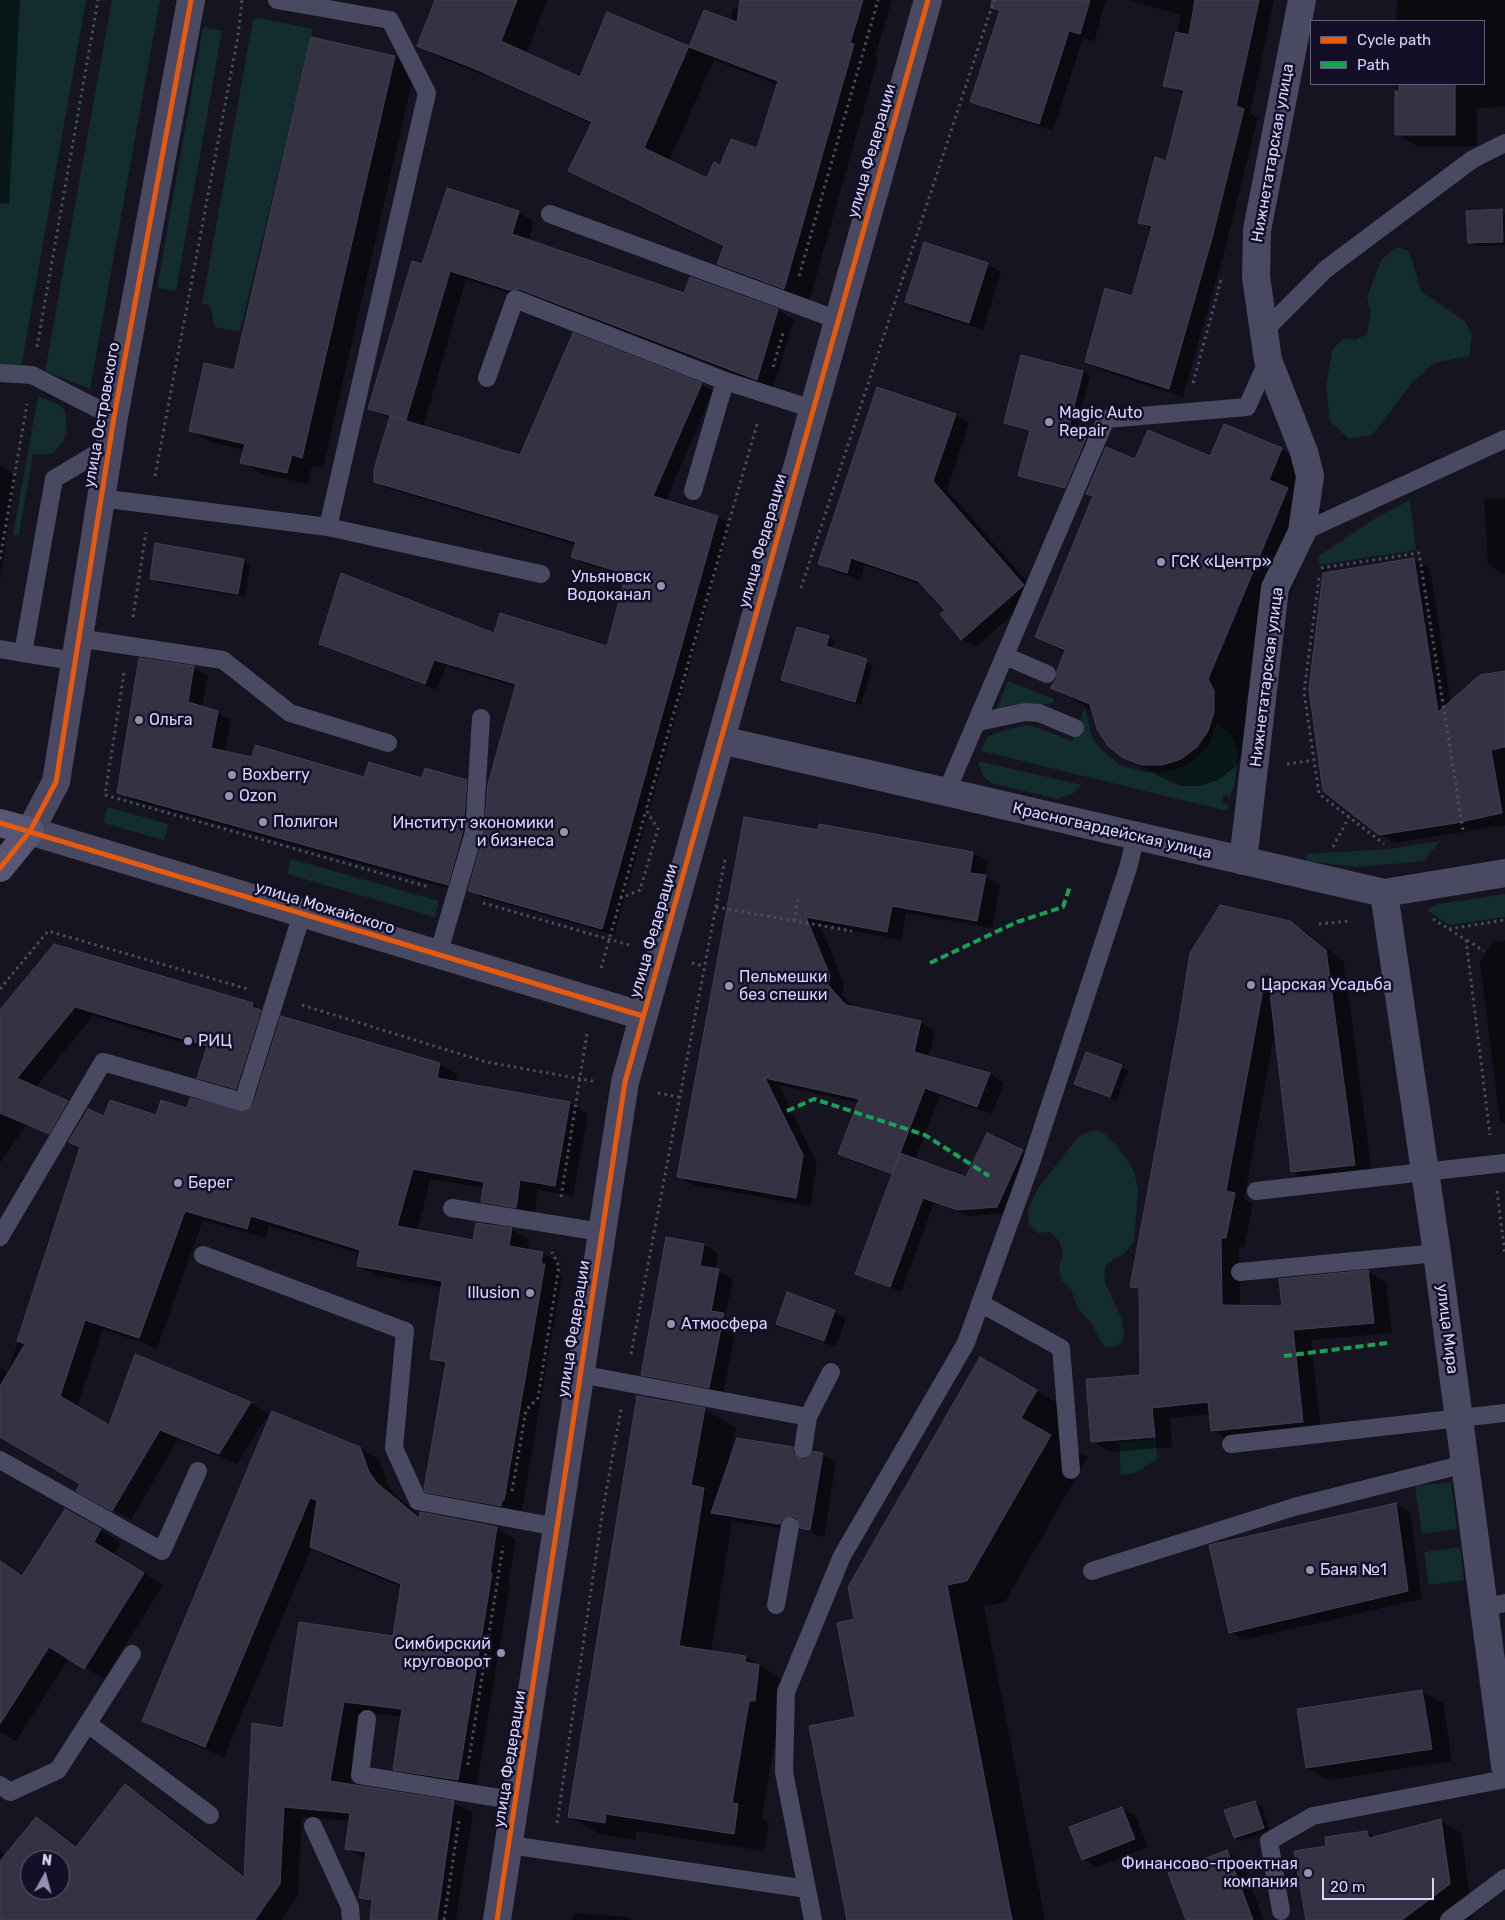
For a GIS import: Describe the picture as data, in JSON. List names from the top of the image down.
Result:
{
  "streets": {
    "street": [
      "улица Федерации",
      "Нижнетатарская улица",
      "улица Островского",
      "Красногвардейская улица",
      "улица Можайского",
      "улица Мира"
    ]
  },
  "crossings": [
    ["улица Федерации", "Красногвардейская улица"],
    ["улица Федерации", "улица Можайского"],
    ["Нижнетатарская улица", "Красногвардейская улица"],
    ["улица Островского", "улица Можайского"],
    ["Красногвардейская улица", "улица Мира"]
  ],
  "places": [
    "Magic Auto Repair",
    "ГСК «Центр»",
    "Ульяновск Водоканал",
    "Ольга",
    "Boxberry",
    "Ozon",
    "Полигон",
    "Институт экономики и бизнеса",
    "Царская Усадьба",
    "Пельмешки без спешки",
    "РИЦ",
    "Берег",
    "Illusion",
    "Атмосфера",
    "Баня №1",
    "Симбирский круговорот",
    "Финансово-проектная компания"
  ],
  "legend": ["Cycle path", "Path"],
  "scale_bar": "20 m",
  "north": "top"
}
